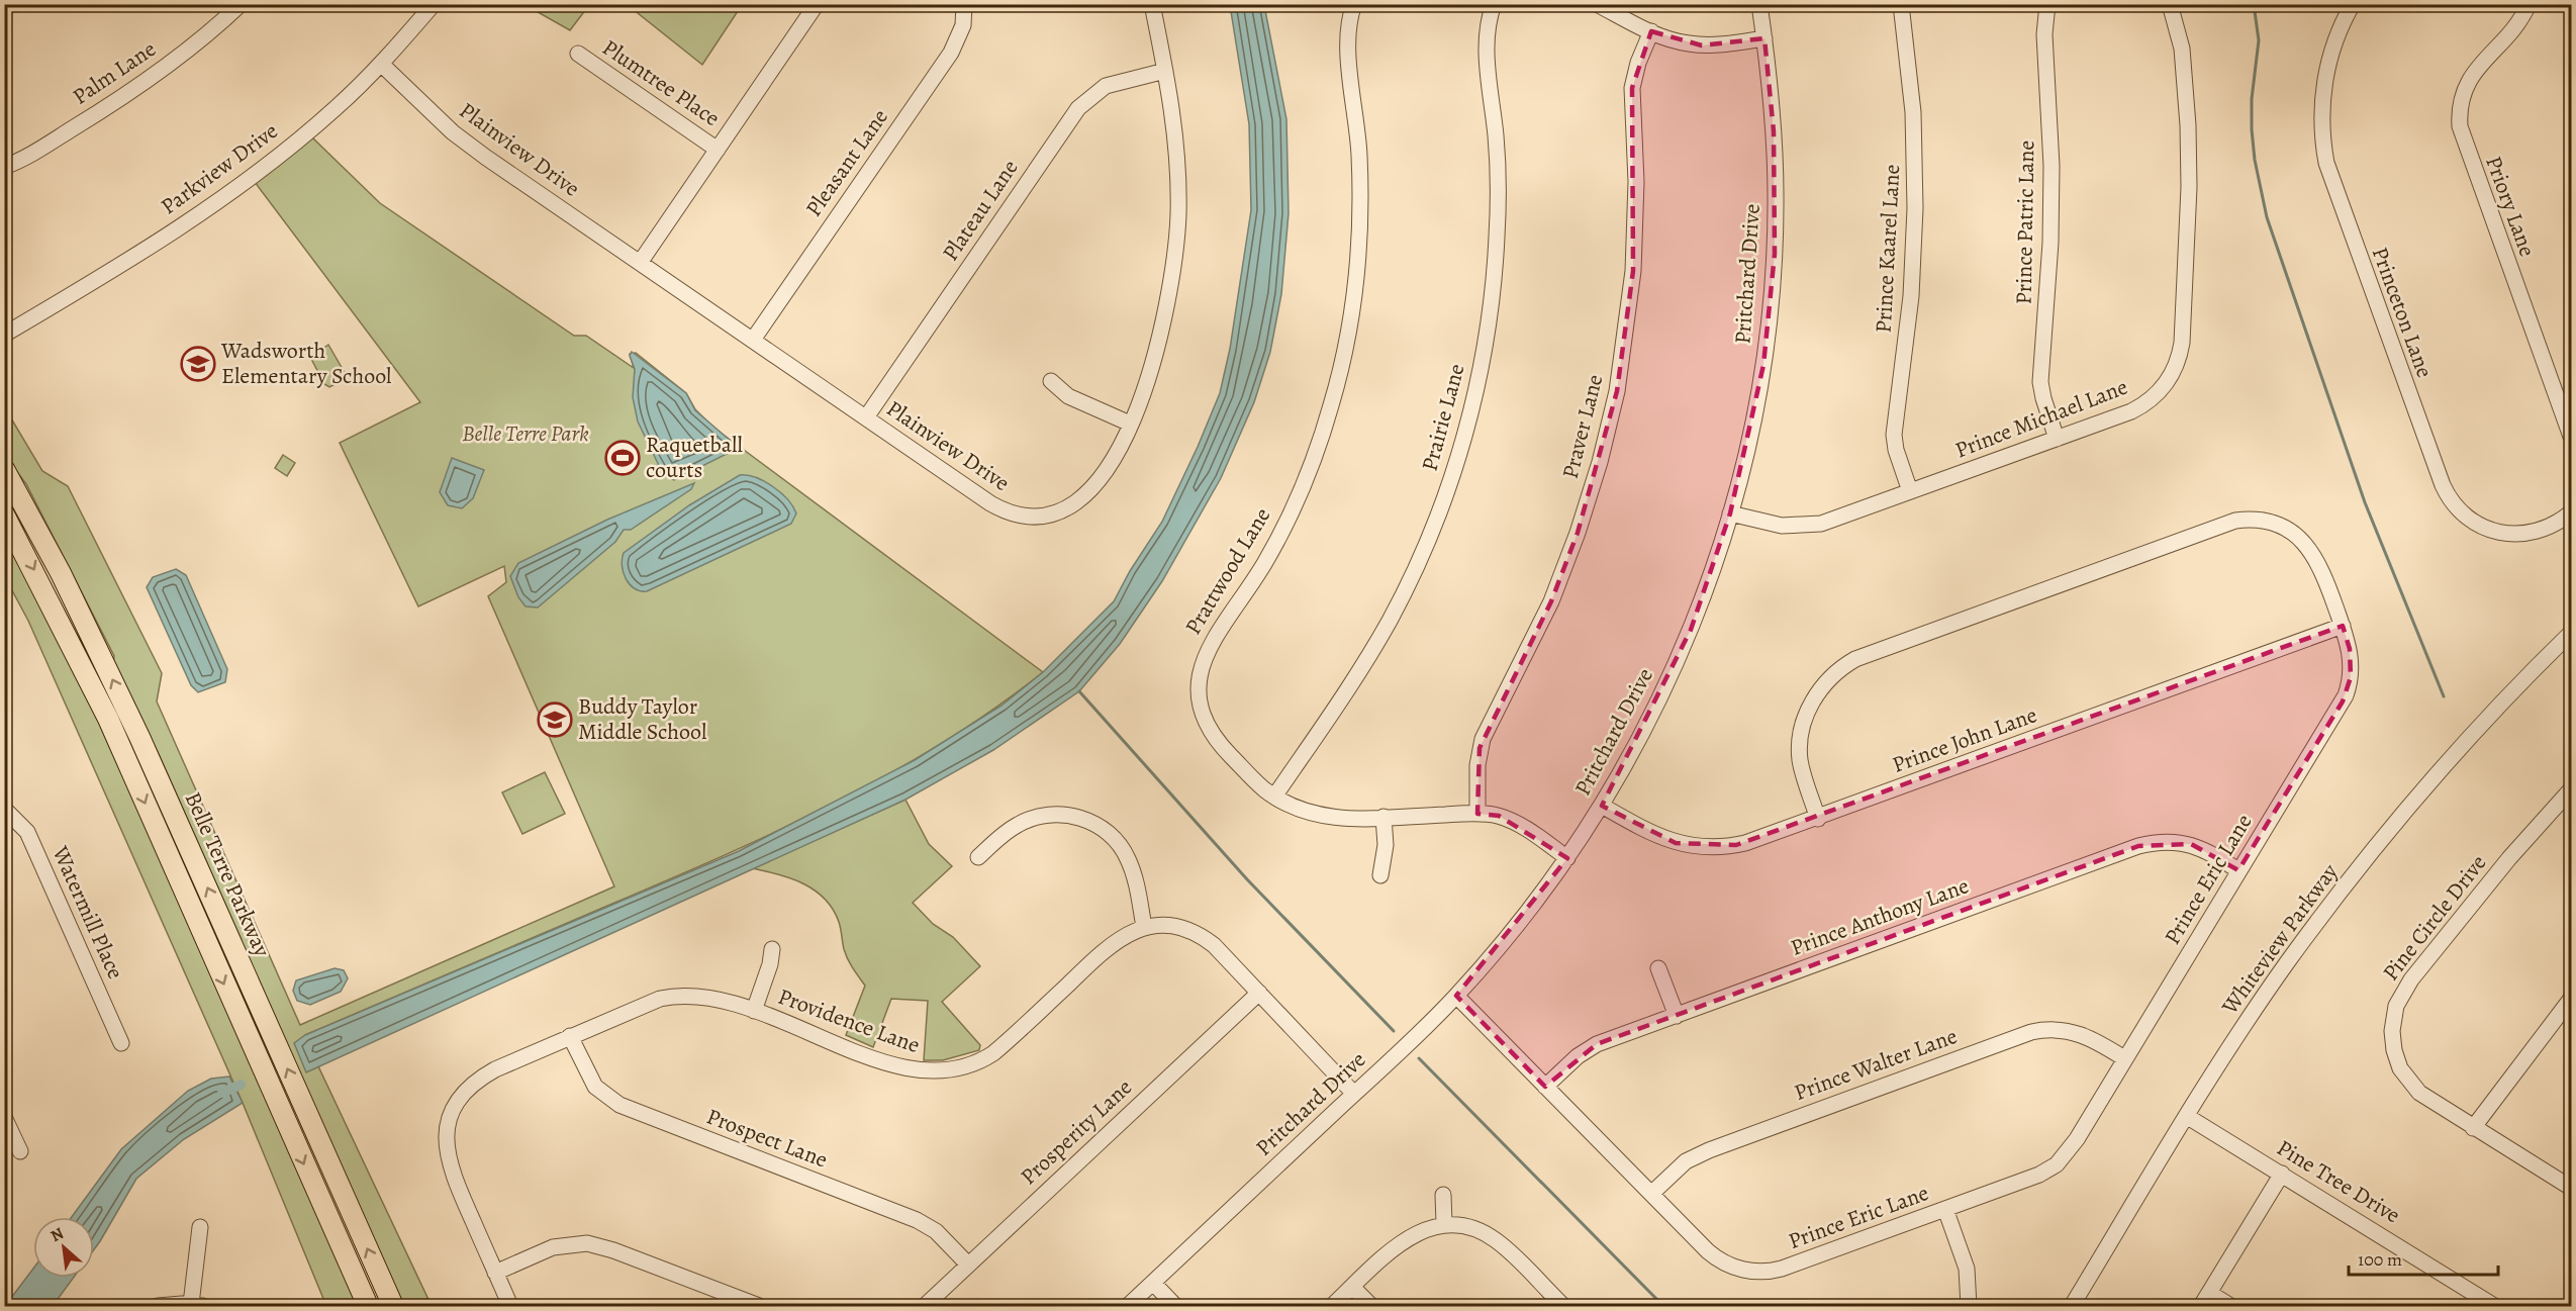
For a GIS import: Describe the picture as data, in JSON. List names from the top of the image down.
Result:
{
  "streets": {
    "main road": ["Belle Terre Parkway"],
    "street": [
      "Palm Lane",
      "Plumtree Place",
      "Plainview Drive",
      "Pleasant Lane",
      "Parkview Drive",
      "Priory Lane",
      "Plateau Lane",
      "Prince Patric Lane",
      "Prince Kaarel Lane",
      "Pritchard Drive",
      "Princeton Lane",
      "Prairie Lane",
      "Prince Michael Lane",
      "Praver Lane",
      "Prattwood Lane",
      "Prince John Lane",
      "Prince Eric Lane",
      "Watermill Place",
      "Prince Anthony Lane",
      "Pine Circle Drive",
      "Whiteview Parkway",
      "Providence Lane",
      "Prince Walter Lane",
      "Prosperity Lane",
      "Prospect Lane",
      "Pine Tree Drive"
    ]
  },
  "crossings": [
    ["Plainview Drive", "Pleasant Lane"],
    ["Plainview Drive", "Parkview Drive"],
    ["Plainview Drive", "Plateau Lane"],
    ["Prince Patric Lane", "Prince Michael Lane"],
    ["Prince Kaarel Lane", "Prince Michael Lane"],
    ["Pritchard Drive", "Prince Michael Lane"],
    ["Pritchard Drive", "Prattwood Lane"],
    ["Pritchard Drive", "Prince John Lane"],
    ["Pritchard Drive", "Prince Eric Lane"],
    ["Pritchard Drive", "Providence Lane"],
    ["Prairie Lane", "Prattwood Lane"],
    ["Praver Lane", "Prattwood Lane"],
    ["Prince John Lane", "Prince Eric Lane"],
    ["Prince Eric Lane", "Prince Anthony Lane"],
    ["Prince Eric Lane", "Prince Walter Lane"],
    ["Whiteview Parkway", "Pine Tree Drive"],
    ["Providence Lane", "Prosperity Lane"],
    ["Providence Lane", "Prospect Lane"],
    ["Prosperity Lane", "Prospect Lane"]
  ],
  "parks": ["Belle Terre Park"],
  "places": {
    "school or university": ["Wadsworth Elementary School", "Buddy Taylor Middle School"],
    "sports": ["Raquetball courts"]
  },
  "scale_bar": "100 m",
  "north": "top left"
}
